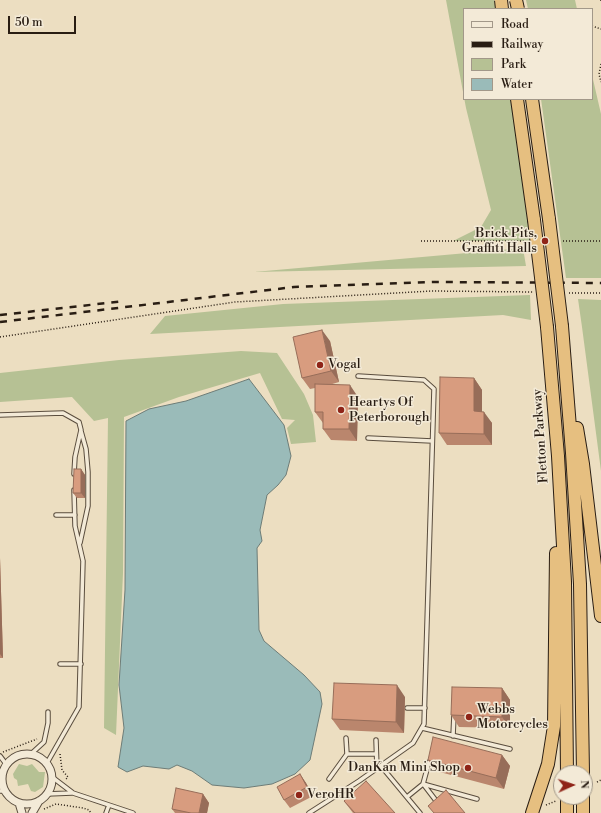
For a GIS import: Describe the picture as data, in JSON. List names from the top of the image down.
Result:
{
  "streets": {
    "highway": ["Fletton Parkway"]
  },
  "places": [
    "Brick Pits, Graffiti Halls",
    "Vogal",
    "Heartys Of Peterborough",
    "Webbs Motorcycles",
    "DanKan Mini Shop",
    "VeroHR"
  ],
  "legend": [
    "Road",
    "Railway",
    "Park",
    "Water"
  ],
  "scale_bar": "50 m",
  "north": "right"
}
